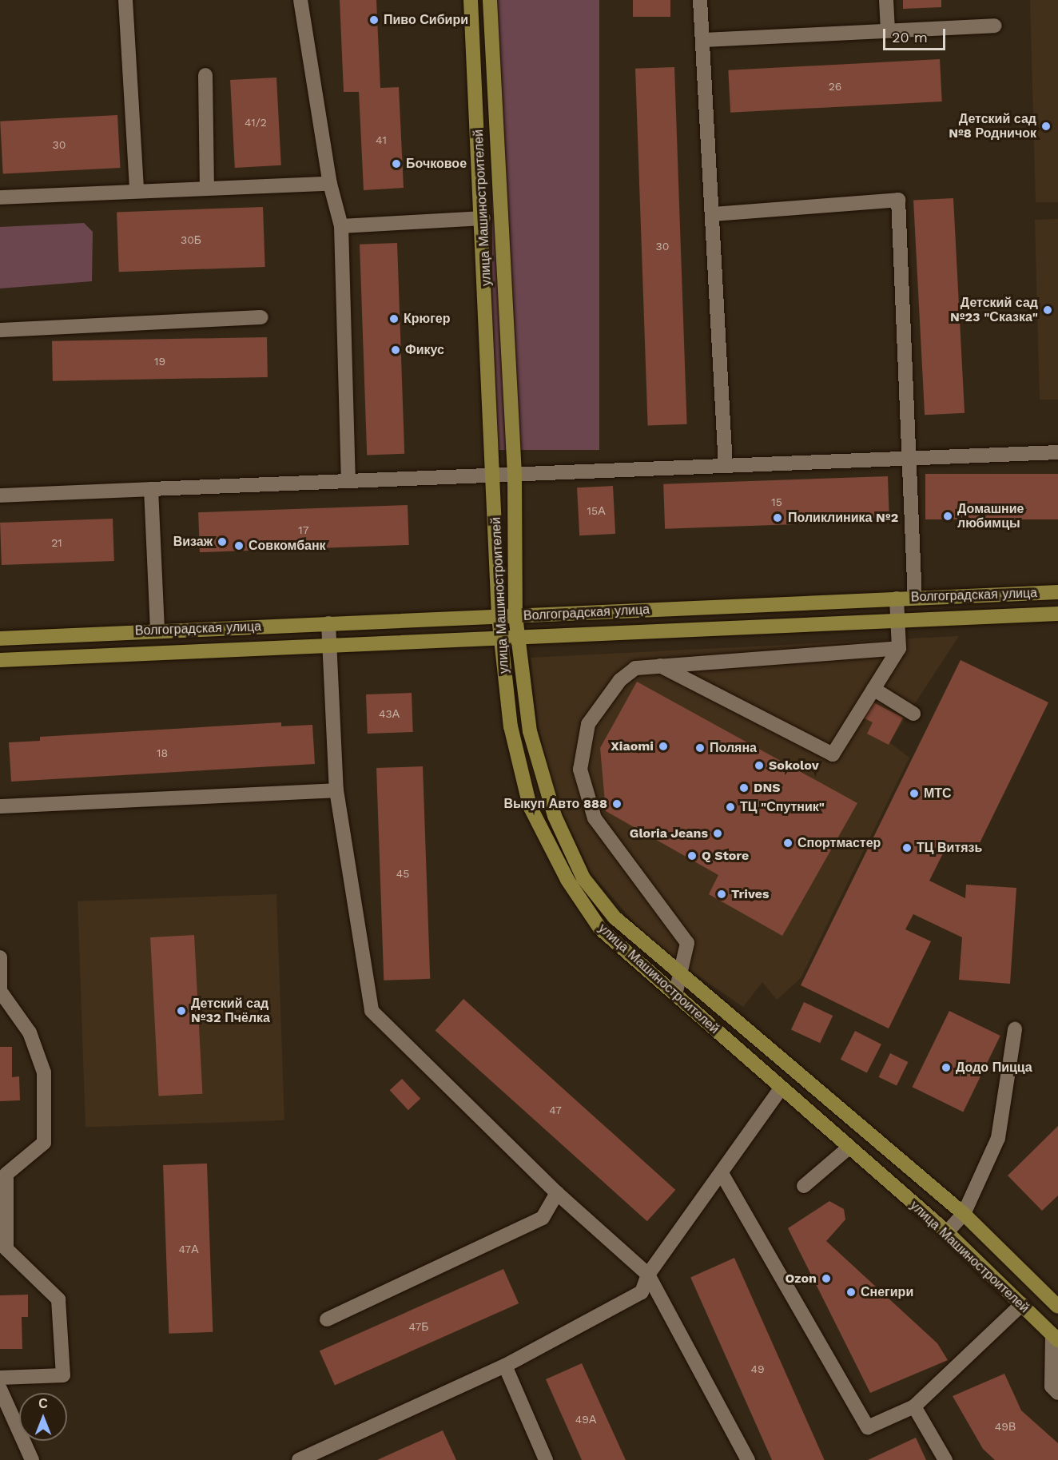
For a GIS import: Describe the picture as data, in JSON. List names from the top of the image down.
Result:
{
  "streets": {
    "main road": ["улица Машиностроителей", "Волгоградская улица"]
  },
  "crossings": [
    ["улица Машиностроителей", "Волгоградская улица"]
  ],
  "places": [
    "Пиво Сибири",
    "Детский сад №8 Родничок",
    "Бочковое",
    "Детский сад №23 \"Сказка\"",
    "Крюгер",
    "Фикус",
    "Домашние любимцы",
    "Поликлиника №2",
    "Визаж",
    "Совкомбанк",
    "Xiaomi",
    "Поляна",
    "Sokolov",
    "DNS",
    "МТС",
    "Выкуп Авто 888",
    "ТЦ \"Спутник\"",
    "Gloria Jeans",
    "Спортмастер",
    "ТЦ Витязь",
    "Q Store",
    "Trives",
    "Детский сад №32 Пчёлка",
    "Додо Пицца",
    "Ozon",
    "Снегири"
  ],
  "house_numbers": [
    "26",
    "41/2",
    "41",
    "30",
    "30Б",
    "30",
    "19",
    "15",
    "15А",
    "17",
    "21",
    "43А",
    "18",
    "45",
    "47",
    "47А",
    "47Б",
    "49",
    "49А",
    "49В"
  ],
  "scale_bar": "20 m",
  "north": "top"
}
